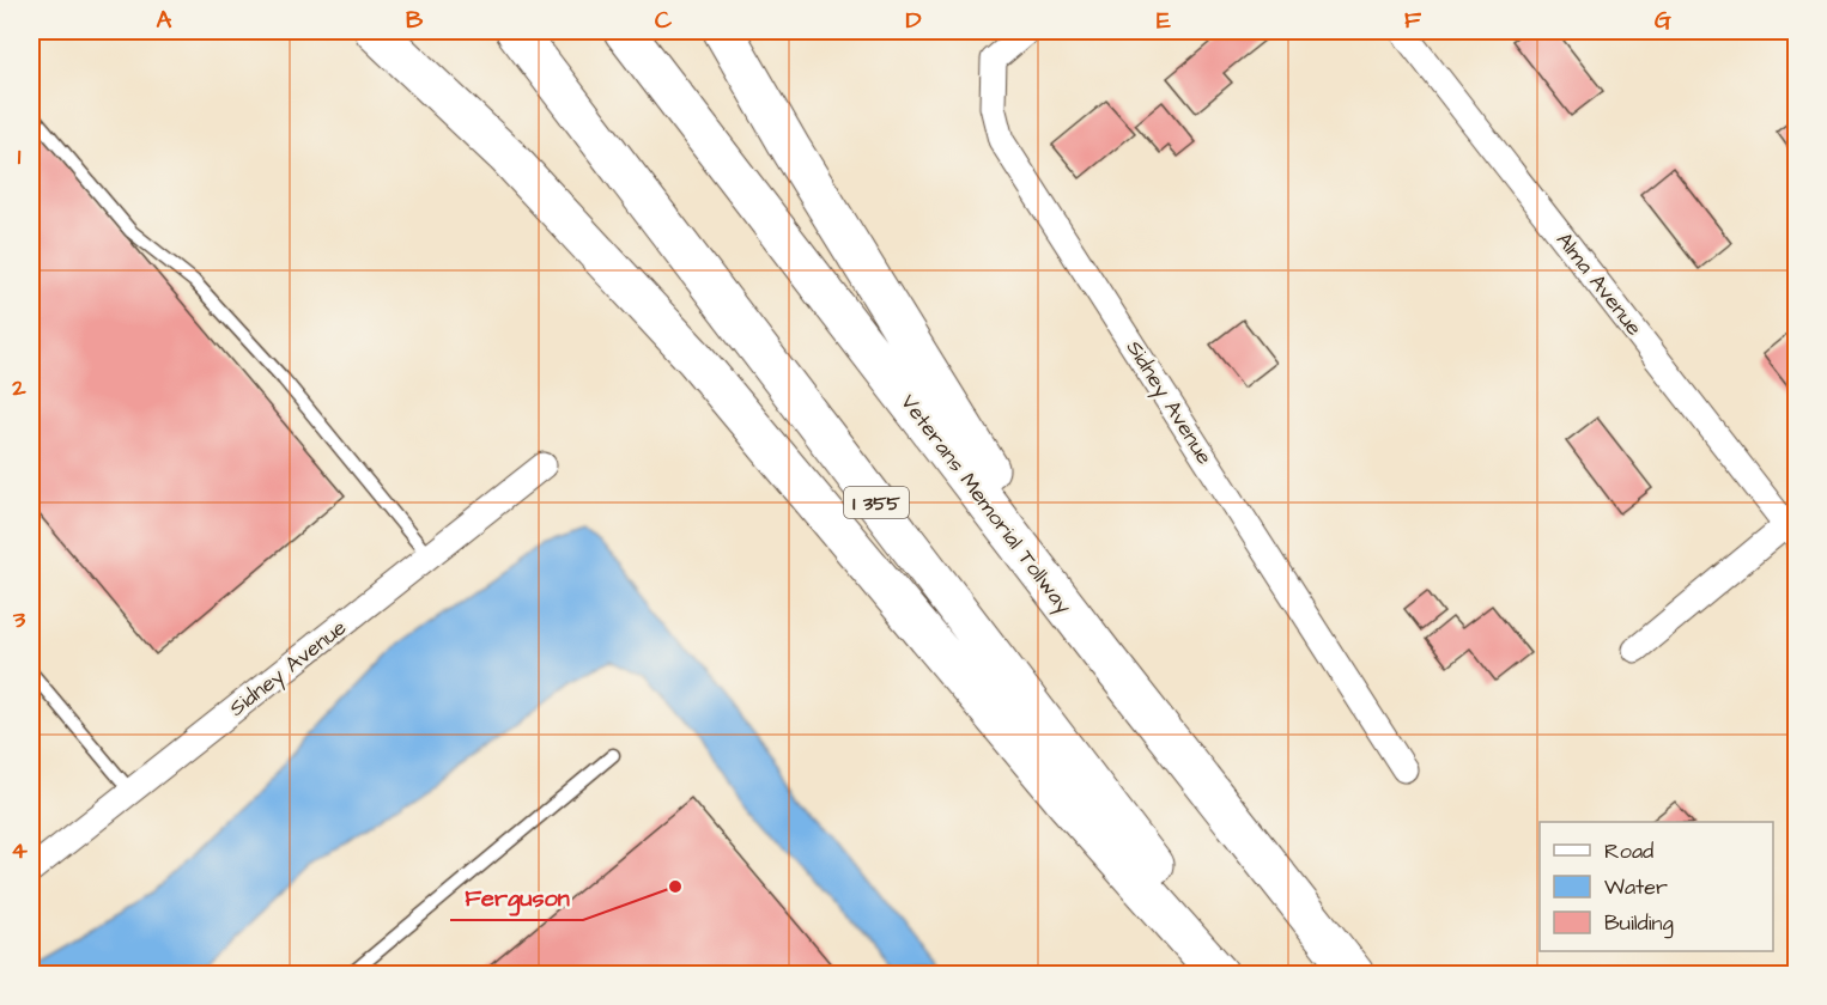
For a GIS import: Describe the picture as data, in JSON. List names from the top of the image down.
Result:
{
  "streets": {
    "highway": ["I 355", "Veterans Memorial Tollway"],
    "street": ["Alma Avenue", "Sidney Avenue"]
  },
  "places": ["Ferguson"],
  "legend": ["Road", "Water", "Building"],
  "grid": {
    "columns": [
      "A",
      "B",
      "C",
      "D",
      "E",
      "F",
      "G"
    ],
    "rows": [
      "1",
      "2",
      "3",
      "4"
    ]
  }
}
